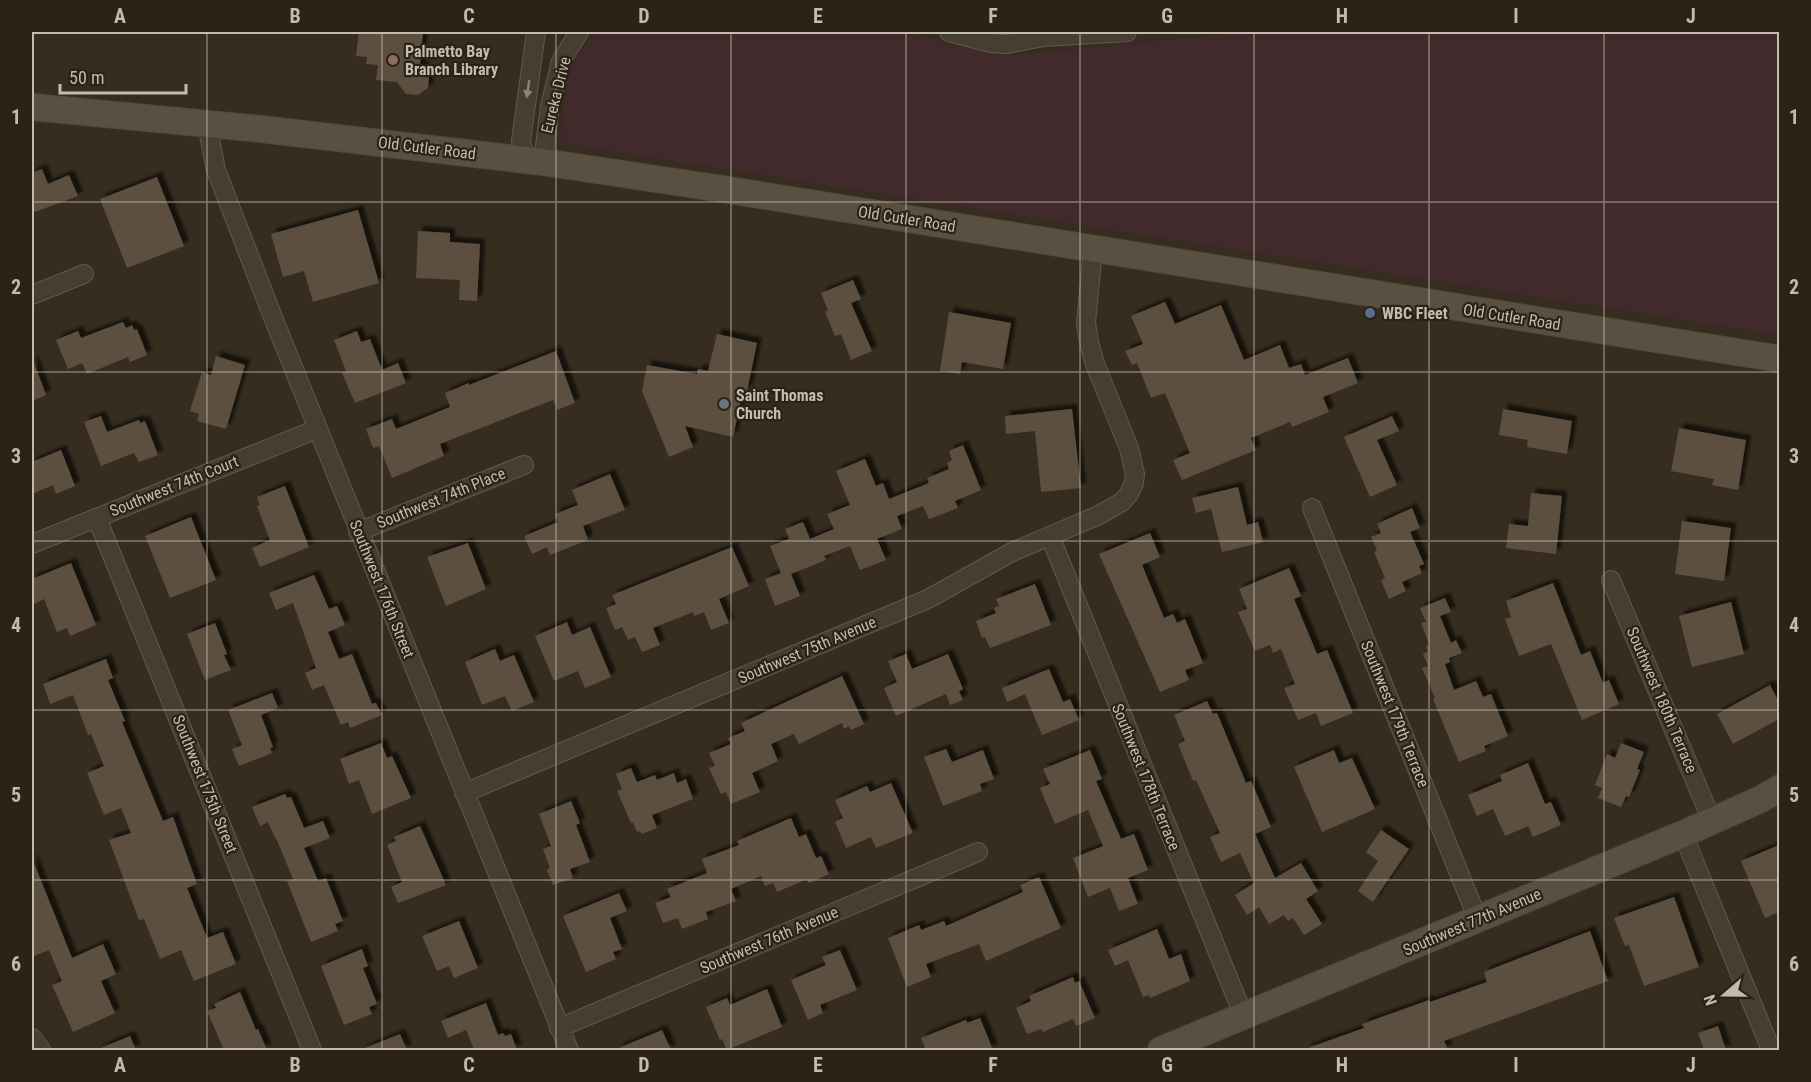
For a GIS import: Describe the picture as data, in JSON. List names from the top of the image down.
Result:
{
  "streets": {
    "main road": ["Old Cutler Road", "Southwest 77th Avenue"],
    "street": [
      "Eureka Drive",
      "Southwest 74th Court",
      "Southwest 74th Place",
      "Southwest 176th Street",
      "Southwest 75th Avenue",
      "Southwest 180th Terrace",
      "Southwest 179th Terrace",
      "Southwest 178th Terrace",
      "Southwest 175th Street",
      "Southwest 76th Avenue"
    ]
  },
  "crossings": [
    ["Eureka Drive", "Old Cutler Road"],
    ["Old Cutler Road", "Southwest 176th Street"],
    ["Old Cutler Road", "Southwest 75th Avenue"],
    ["Southwest 74th Court", "Southwest 176th Street"],
    ["Southwest 74th Court", "Southwest 175th Street"],
    ["Southwest 74th Place", "Southwest 176th Street"],
    ["Southwest 176th Street", "Southwest 75th Avenue"],
    ["Southwest 176th Street", "Southwest 76th Avenue"],
    ["Southwest 75th Avenue", "Southwest 178th Terrace"],
    ["Southwest 180th Terrace", "Southwest 77th Avenue"],
    ["Southwest 179th Terrace", "Southwest 77th Avenue"],
    ["Southwest 178th Terrace", "Southwest 77th Avenue"]
  ],
  "places": ["Palmetto Bay Branch Library", "WBC Fleet", "Saint Thomas Church"],
  "scale_bar": "50 m",
  "north": "left",
  "grid": {
    "columns": [
      "A",
      "B",
      "C",
      "D",
      "E",
      "F",
      "G",
      "H",
      "I",
      "J"
    ],
    "rows": [
      "1",
      "2",
      "3",
      "4",
      "5",
      "6"
    ]
  }
}
